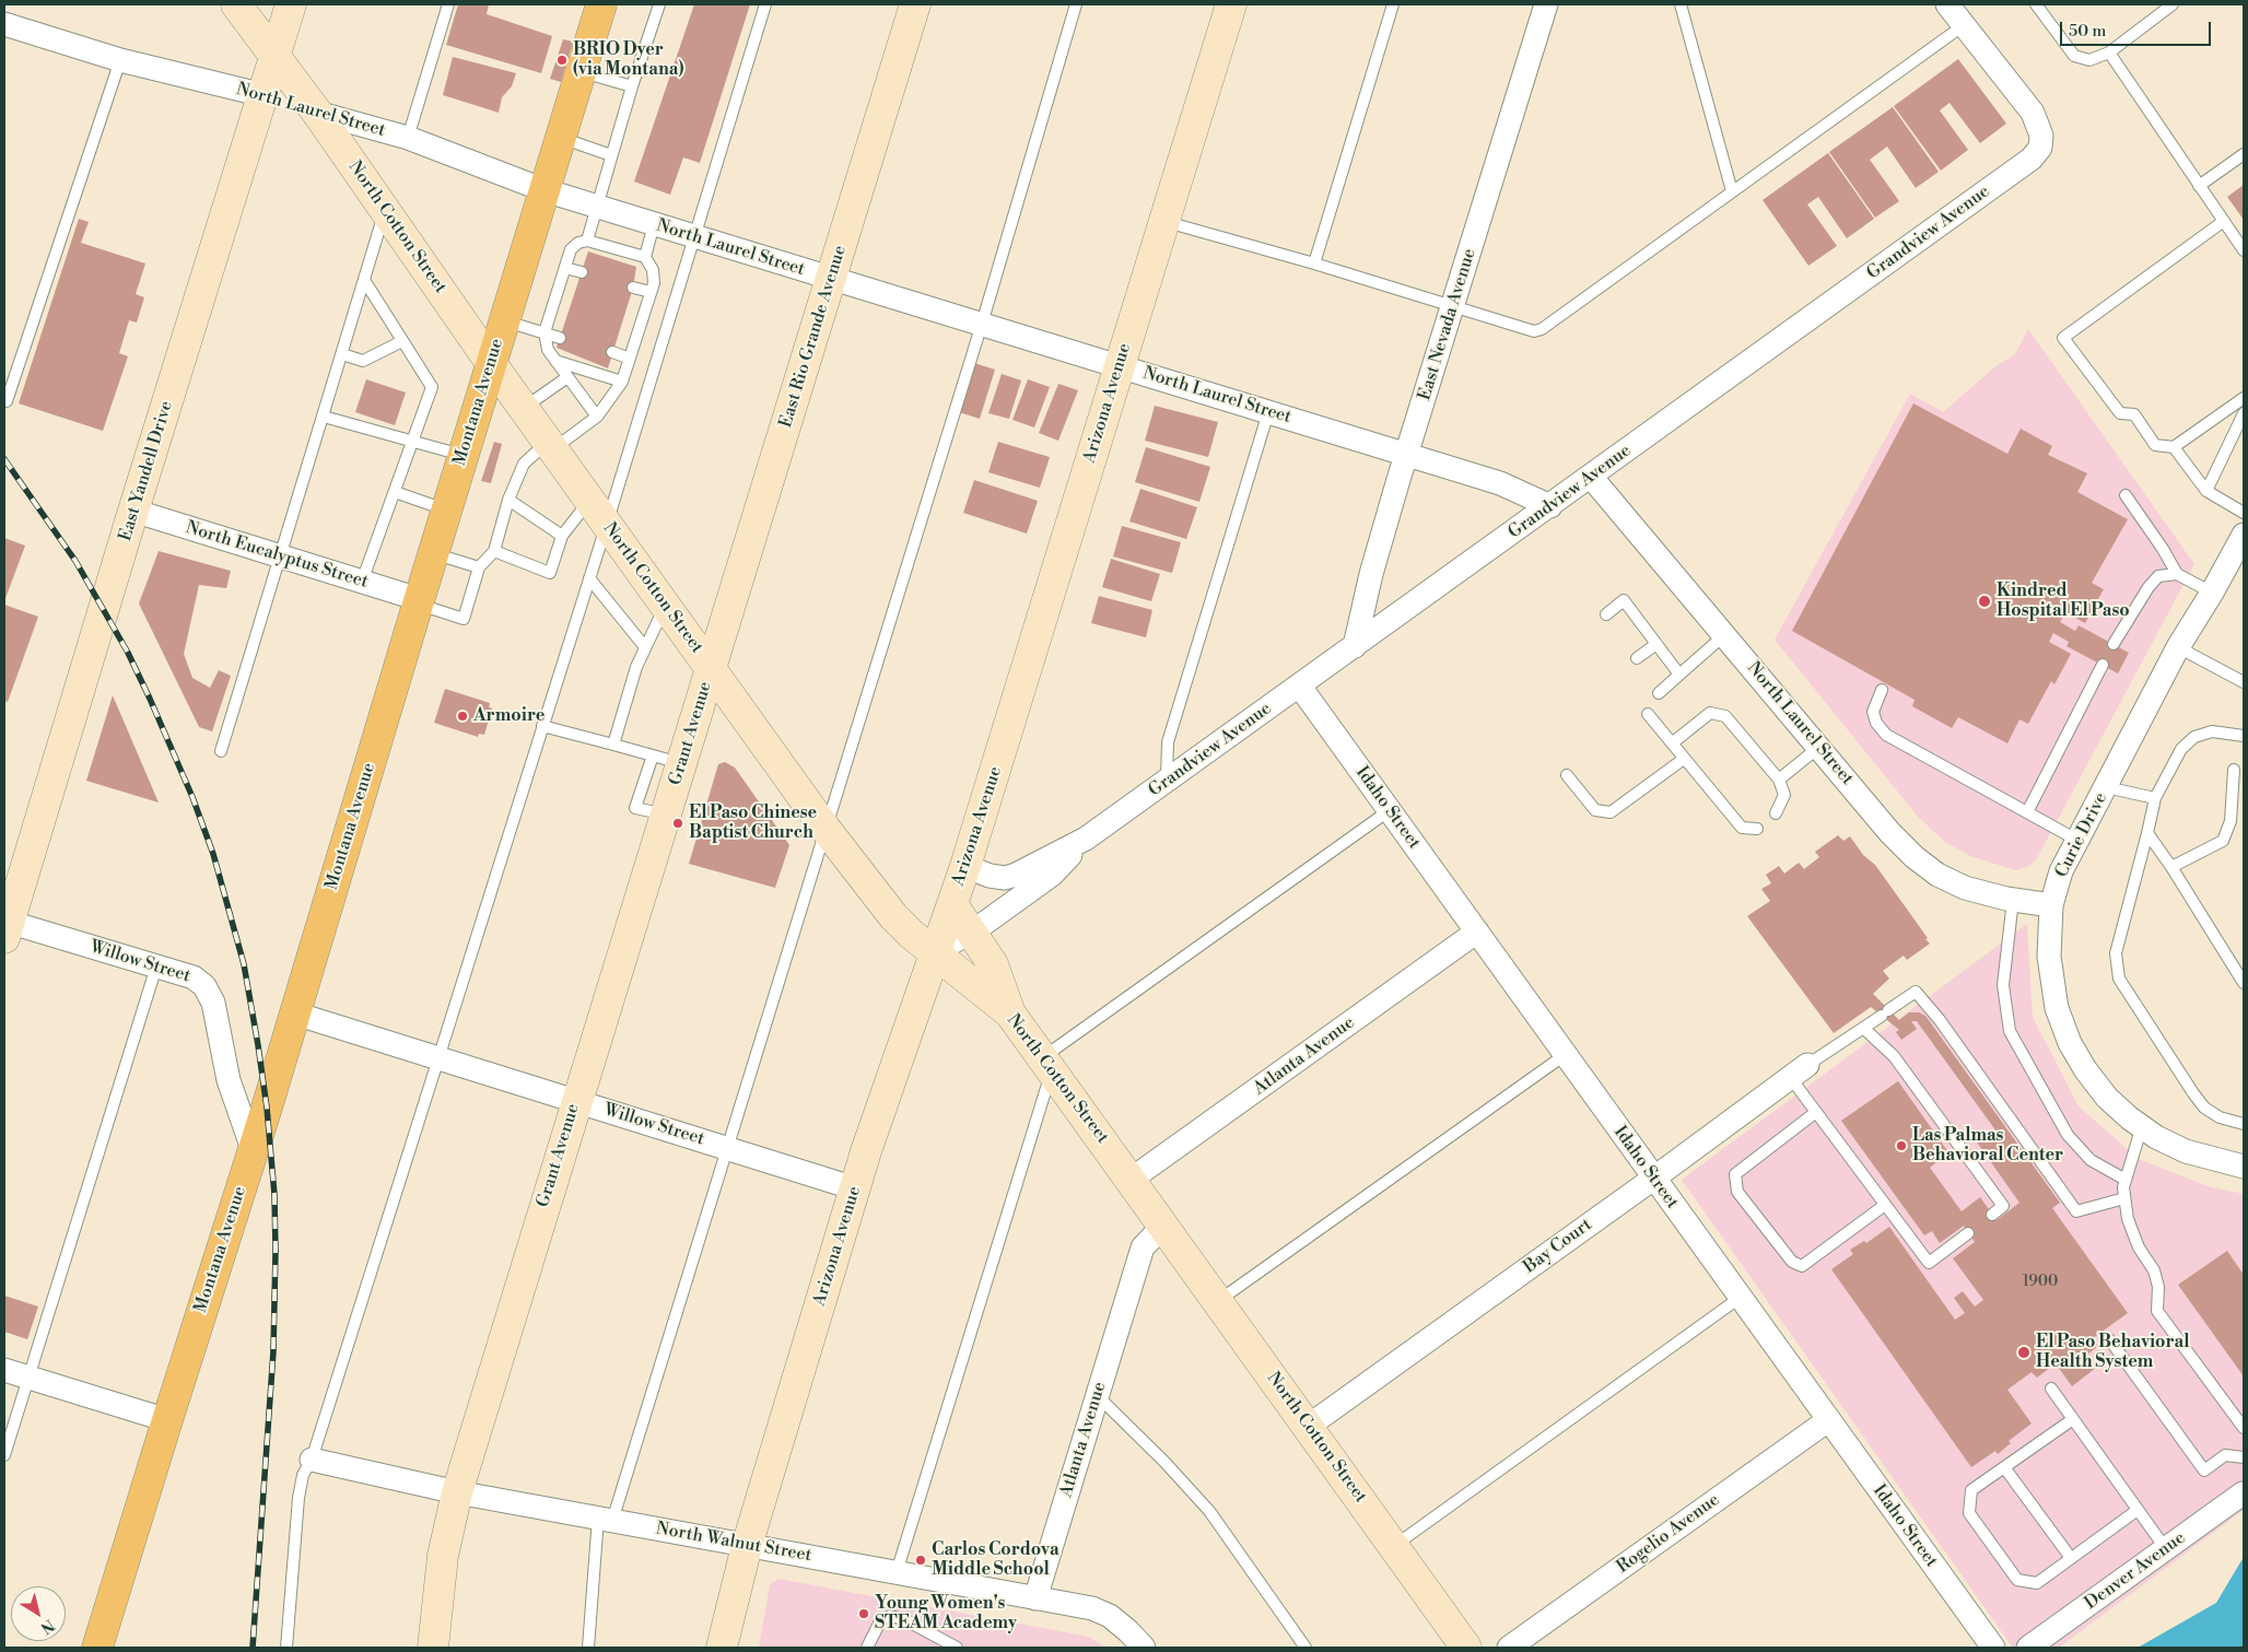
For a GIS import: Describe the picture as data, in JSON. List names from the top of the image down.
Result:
{
  "streets": {
    "main road": [
      "North Laurel Street",
      "North Cotton Street",
      "East Rio Grande Avenue",
      "Montana Avenue",
      "Arizona Avenue",
      "East Yandell Drive",
      "Grant Avenue"
    ],
    "street": [
      "Grandview Avenue",
      "East Nevada Avenue",
      "North Eucalyptus Street",
      "Idaho Street",
      "Curie Drive",
      "Willow Street",
      "Atlanta Avenue",
      "Bay Court",
      "Rogelio Avenue",
      "North Walnut Street",
      "Denver Avenue"
    ]
  },
  "crossings": [
    ["North Laurel Street", "North Cotton Street"],
    ["North Laurel Street", "Grandview Avenue"],
    ["North Laurel Street", "East Nevada Avenue"],
    ["North Laurel Street", "East Rio Grande Avenue"],
    ["North Laurel Street", "Montana Avenue"],
    ["North Laurel Street", "Arizona Avenue"],
    ["North Laurel Street", "East Yandell Drive"],
    ["North Laurel Street", "Curie Drive"],
    ["North Cotton Street", "Grandview Avenue"],
    ["North Cotton Street", "East Rio Grande Avenue"],
    ["North Cotton Street", "Montana Avenue"],
    ["North Cotton Street", "Arizona Avenue"],
    ["North Cotton Street", "East Yandell Drive"],
    ["North Cotton Street", "Grant Avenue"],
    ["North Cotton Street", "Atlanta Avenue"],
    ["North Cotton Street", "Bay Court"],
    ["Grandview Avenue", "East Nevada Avenue"],
    ["Grandview Avenue", "Arizona Avenue"],
    ["Grandview Avenue", "Idaho Street"],
    ["East Rio Grande Avenue", "Grant Avenue"],
    ["Montana Avenue", "North Eucalyptus Street"],
    ["Montana Avenue", "Willow Street"],
    ["Arizona Avenue", "Willow Street"],
    ["Arizona Avenue", "North Walnut Street"],
    ["East Yandell Drive", "North Eucalyptus Street"],
    ["East Yandell Drive", "Willow Street"],
    ["Grant Avenue", "Willow Street"],
    ["Grant Avenue", "North Walnut Street"],
    ["Idaho Street", "Atlanta Avenue"],
    ["Idaho Street", "Bay Court"],
    ["Idaho Street", "Rogelio Avenue"],
    ["Atlanta Avenue", "North Walnut Street"]
  ],
  "places": [
    "BRIO Dyer (via Montana)",
    "Kindred Hospital El Paso",
    "Armoire",
    "El Paso Chinese Baptist Church",
    "Las Palmas Behavioral Center",
    "El Paso Behavioral Health System",
    "Carlos Cordova Middle School",
    "Young Women's STEAM Academy"
  ],
  "house_numbers": ["1900"],
  "scale_bar": "50 m",
  "north": "bottom right"
}
